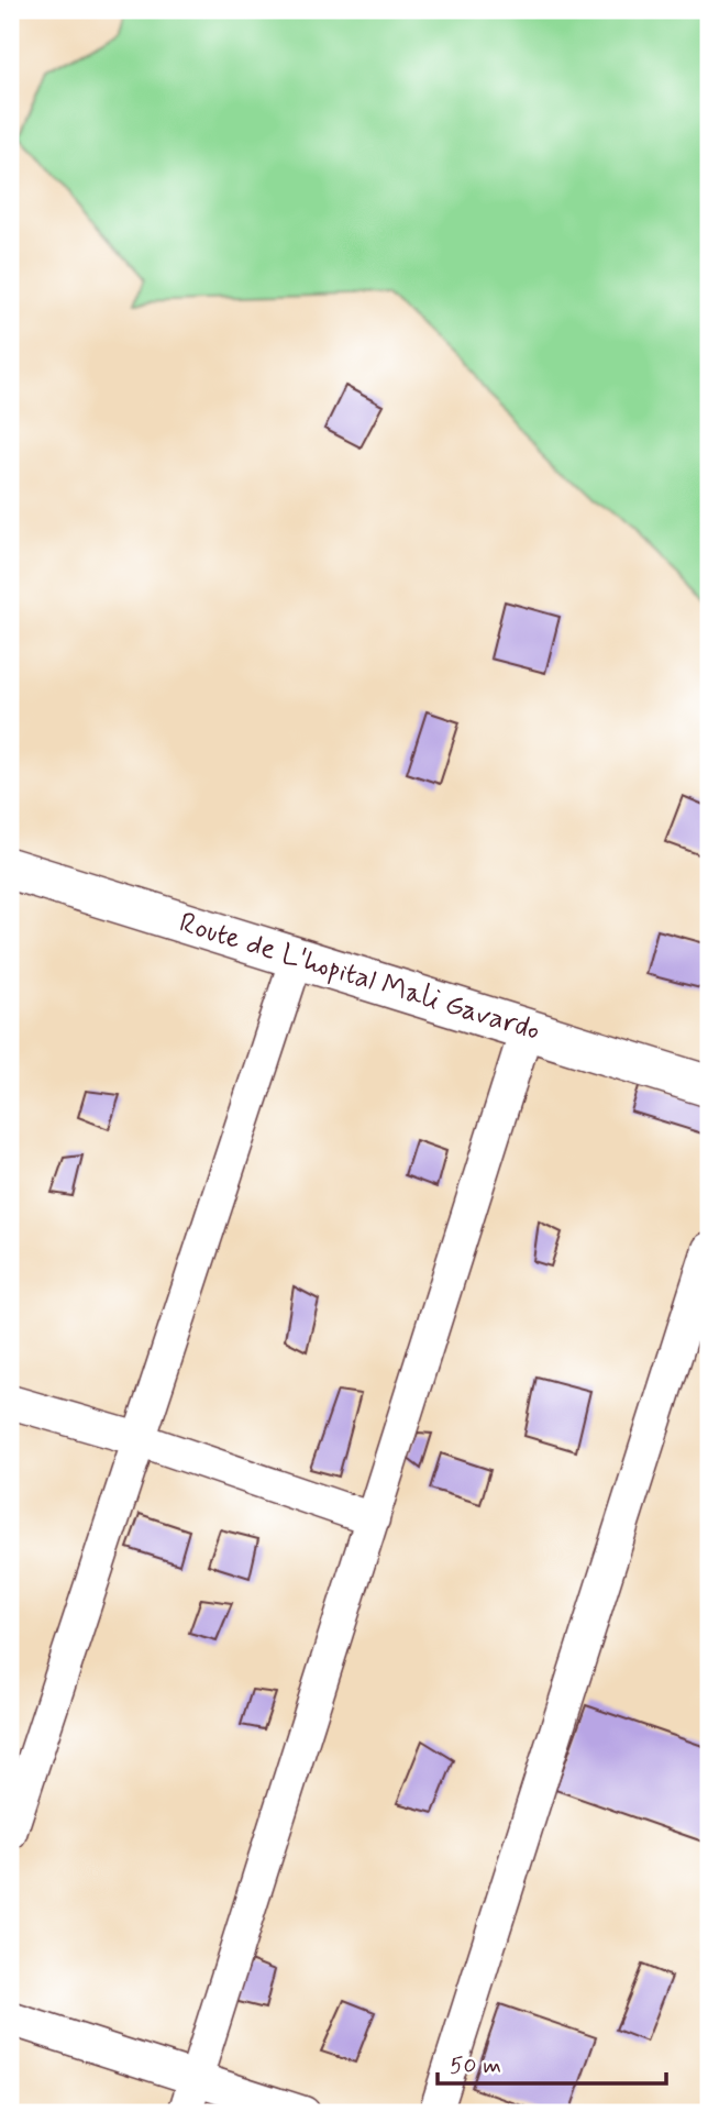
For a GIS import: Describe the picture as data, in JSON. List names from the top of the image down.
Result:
{
  "streets": {
    "street": ["Route de L'hopital Mali Gavardo"]
  },
  "scale_bar": "50 m"
}
